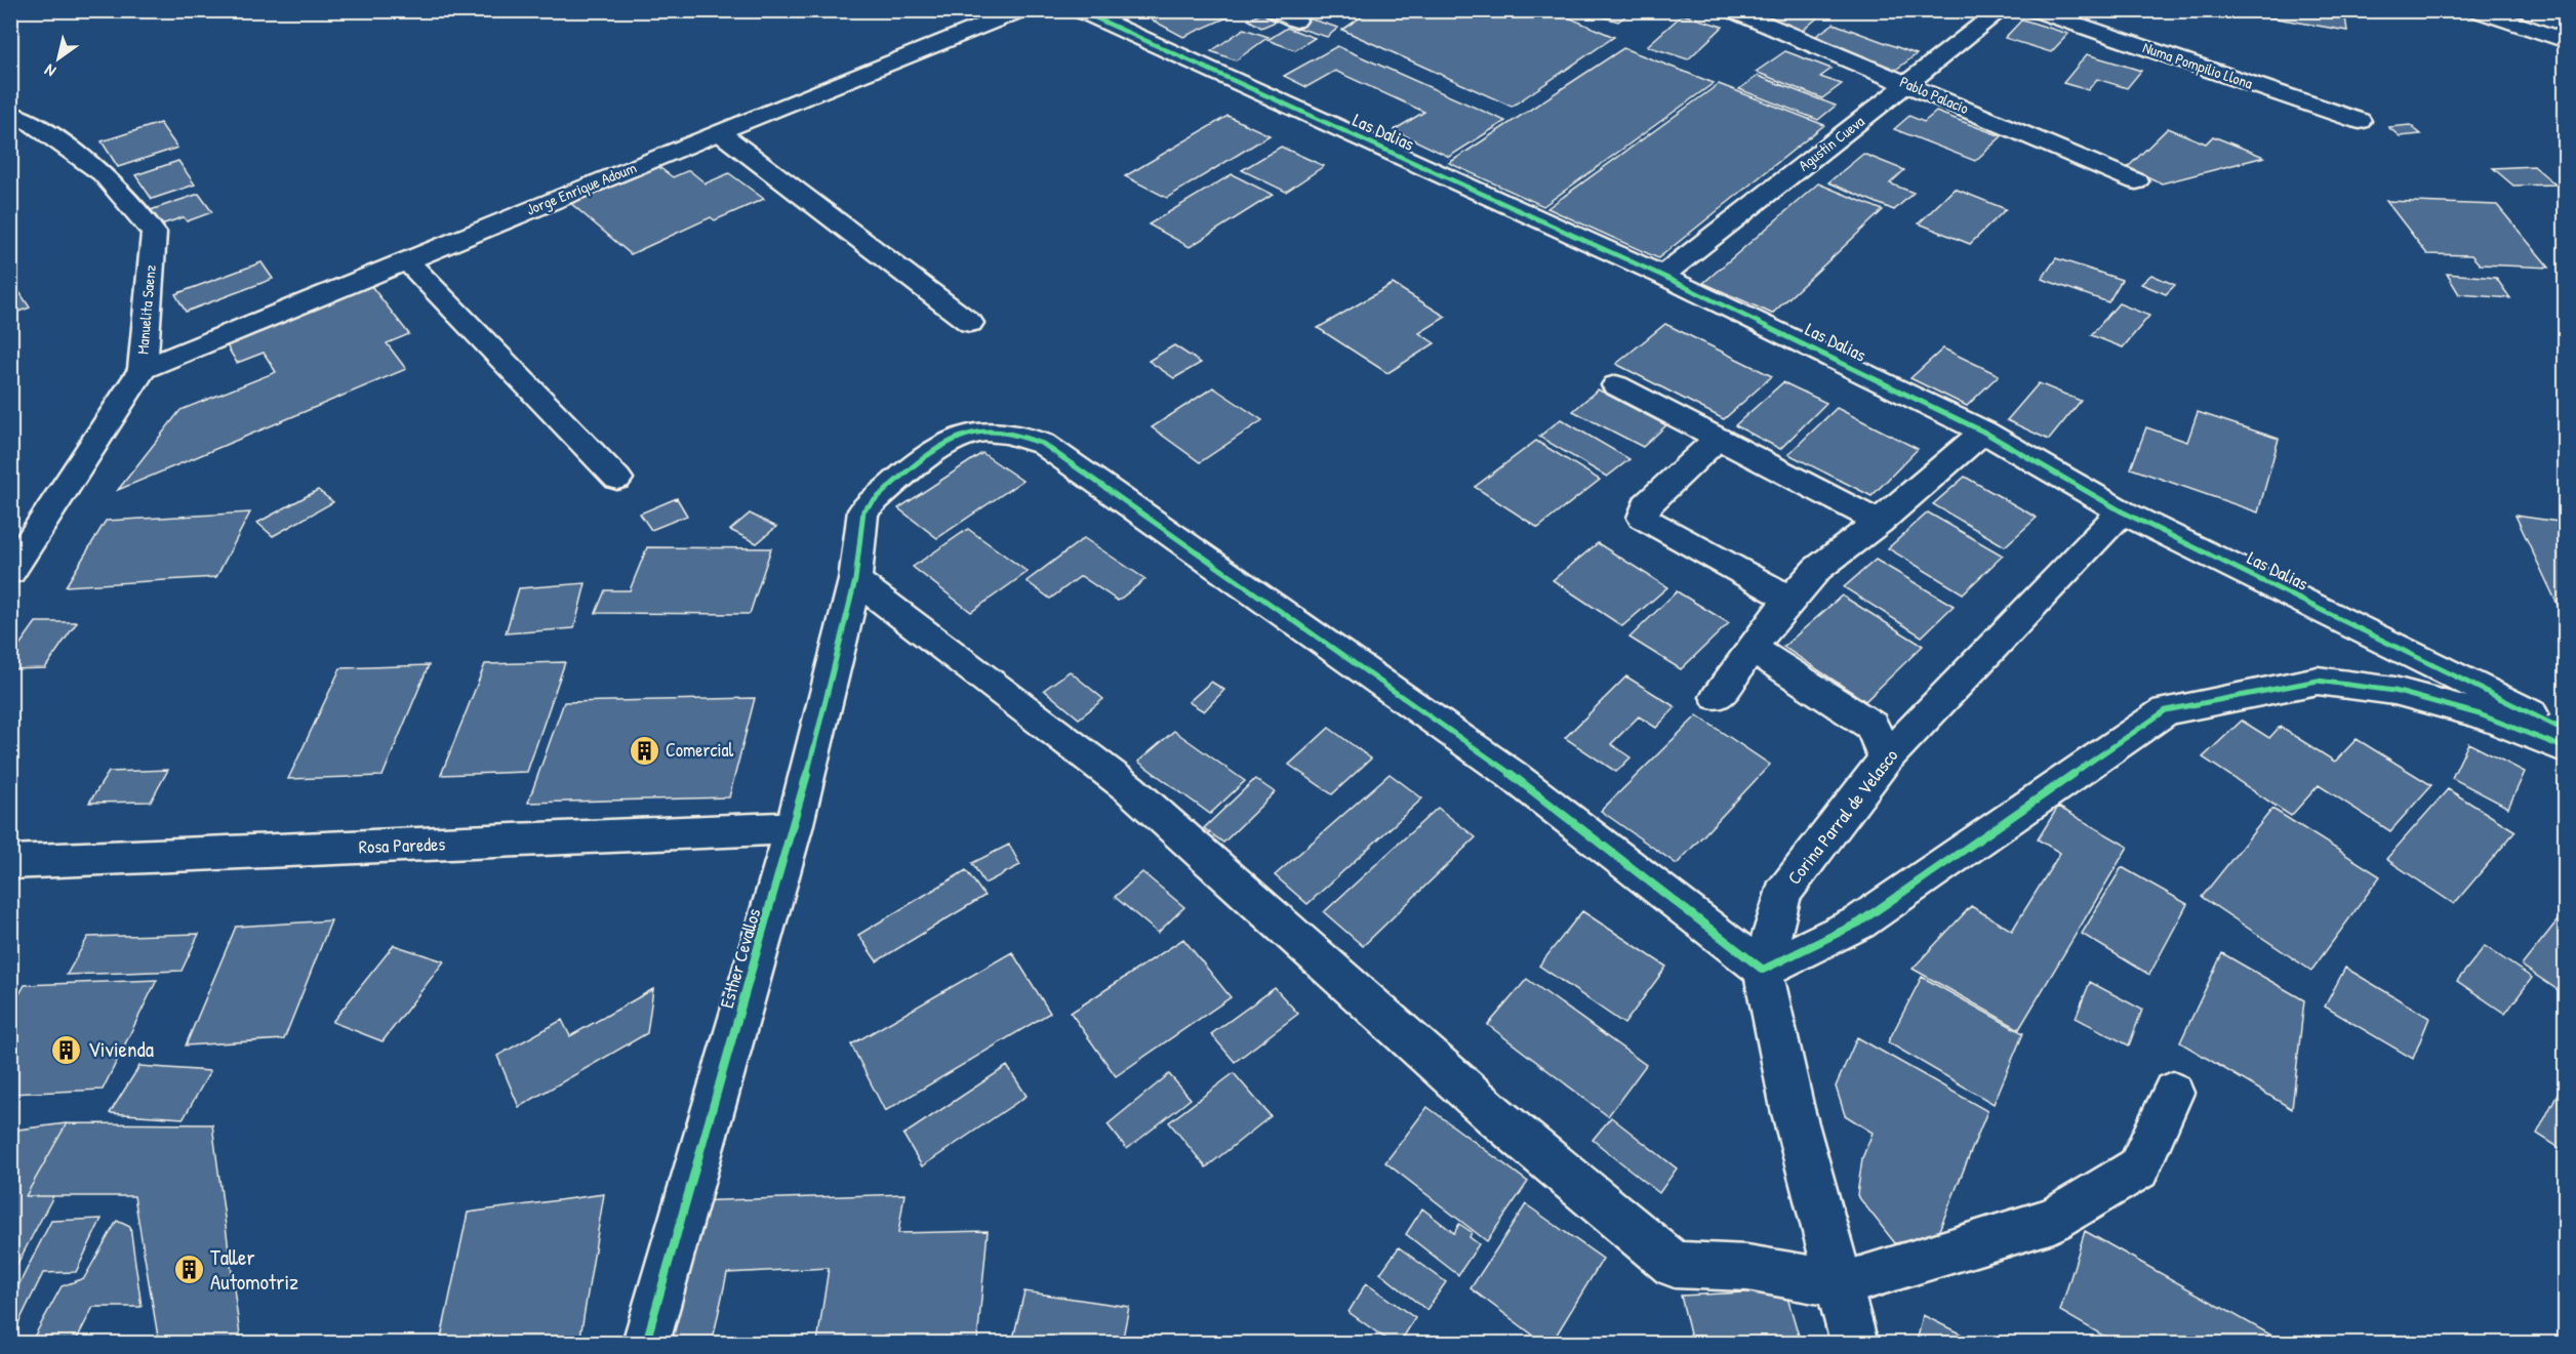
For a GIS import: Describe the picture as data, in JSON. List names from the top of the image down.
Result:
{
  "streets": {
    "street": [
      "Numa Pompilio Llona",
      "Pablo Palacio",
      "Las Dalias",
      "Agustin Cueva",
      "Jorge Enrique Adoum",
      "Manuelita Saenz",
      "Corina Parral de Velasco",
      "Rosa Paredes",
      "Esther Cevallos"
    ]
  },
  "crossings": [
    ["Pablo Palacio", "Agustin Cueva"],
    ["Las Dalias", "Agustin Cueva"],
    ["Las Dalias", "Corina Parral de Velasco"],
    ["Jorge Enrique Adoum", "Manuelita Saenz"],
    ["Corina Parral de Velasco", "Esther Cevallos"],
    ["Rosa Paredes", "Esther Cevallos"]
  ],
  "places": {
    "building": ["Comercial", "Vivienda", "Taller Automotriz"]
  },
  "north": "bottom left"
}
